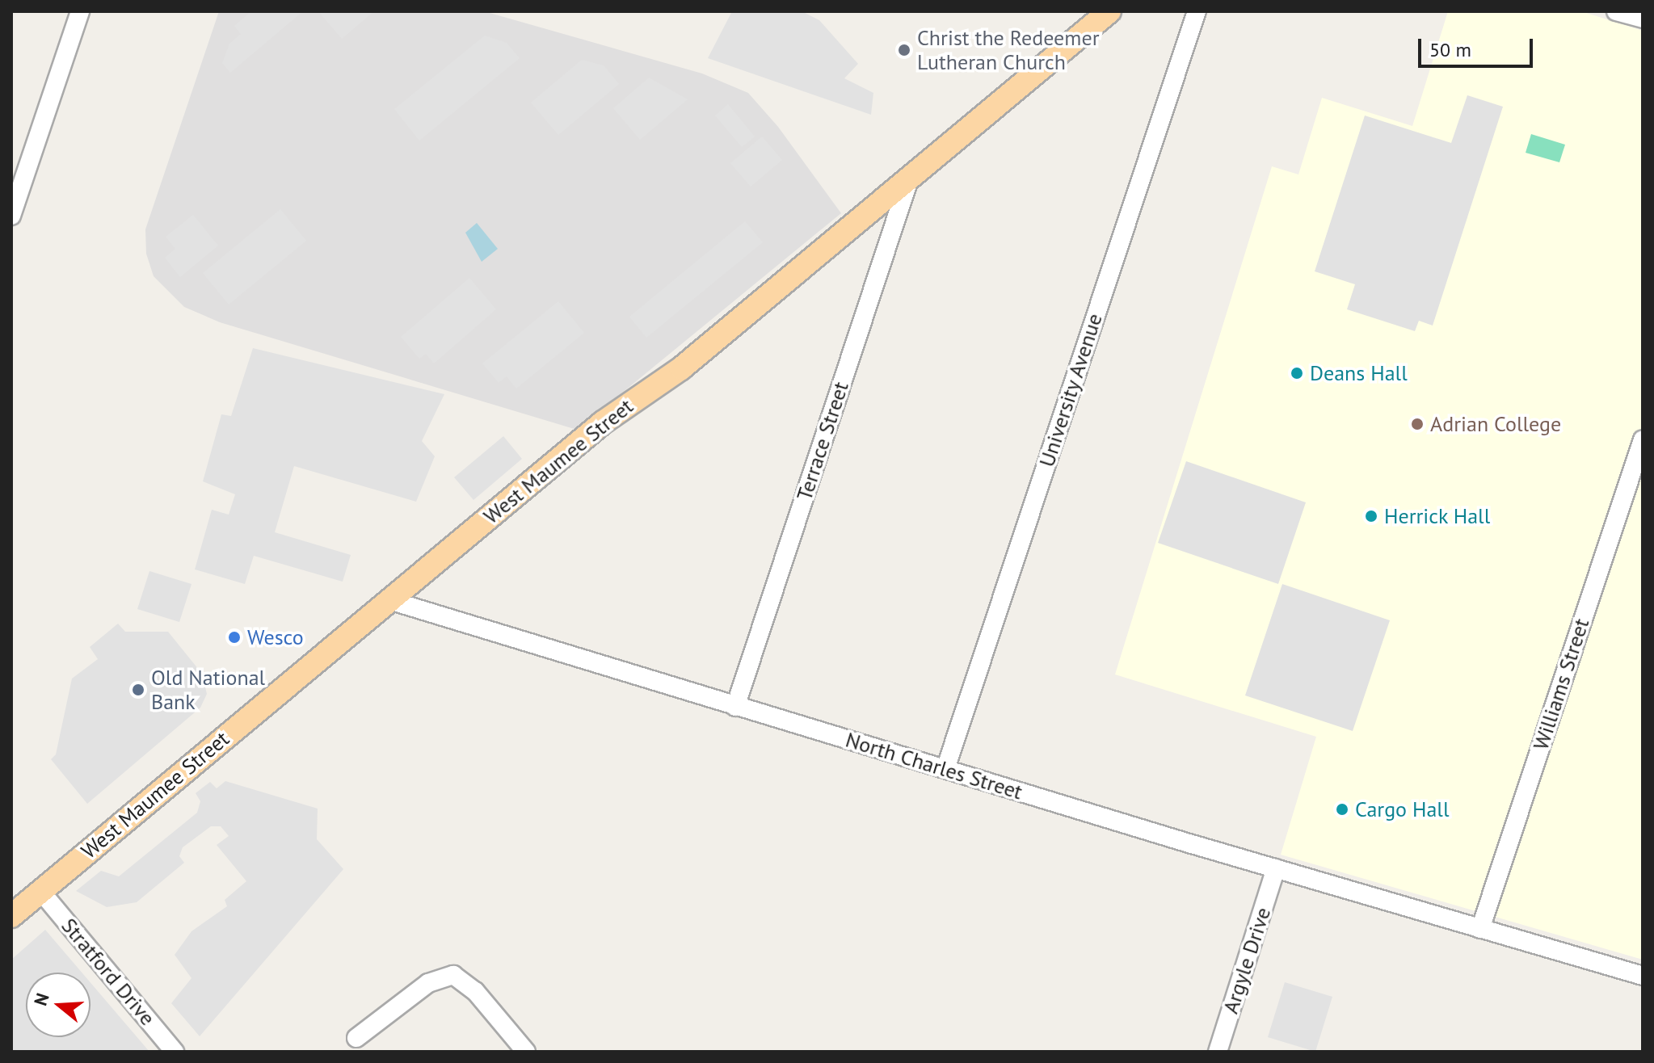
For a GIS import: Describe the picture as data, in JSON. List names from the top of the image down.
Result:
{
  "streets": {
    "main road": ["West Maumee Street"],
    "street": [
      "University Avenue",
      "Terrace Street",
      "Williams Street",
      "North Charles Street",
      "Argyle Drive",
      "Stratford Drive"
    ]
  },
  "crossings": [
    ["University Avenue", "North Charles Street"],
    ["Terrace Street", "West Maumee Street"],
    ["Terrace Street", "North Charles Street"],
    ["West Maumee Street", "North Charles Street"],
    ["West Maumee Street", "Stratford Drive"],
    ["Williams Street", "North Charles Street"],
    ["North Charles Street", "Argyle Drive"]
  ],
  "places": [
    "Christ the Redeemer Lutheran Church",
    "Deans Hall",
    "Adrian College",
    "Herrick Hall",
    "Wesco",
    "Old National Bank",
    "Cargo Hall"
  ],
  "scale_bar": "50 m",
  "north": "left"
}
